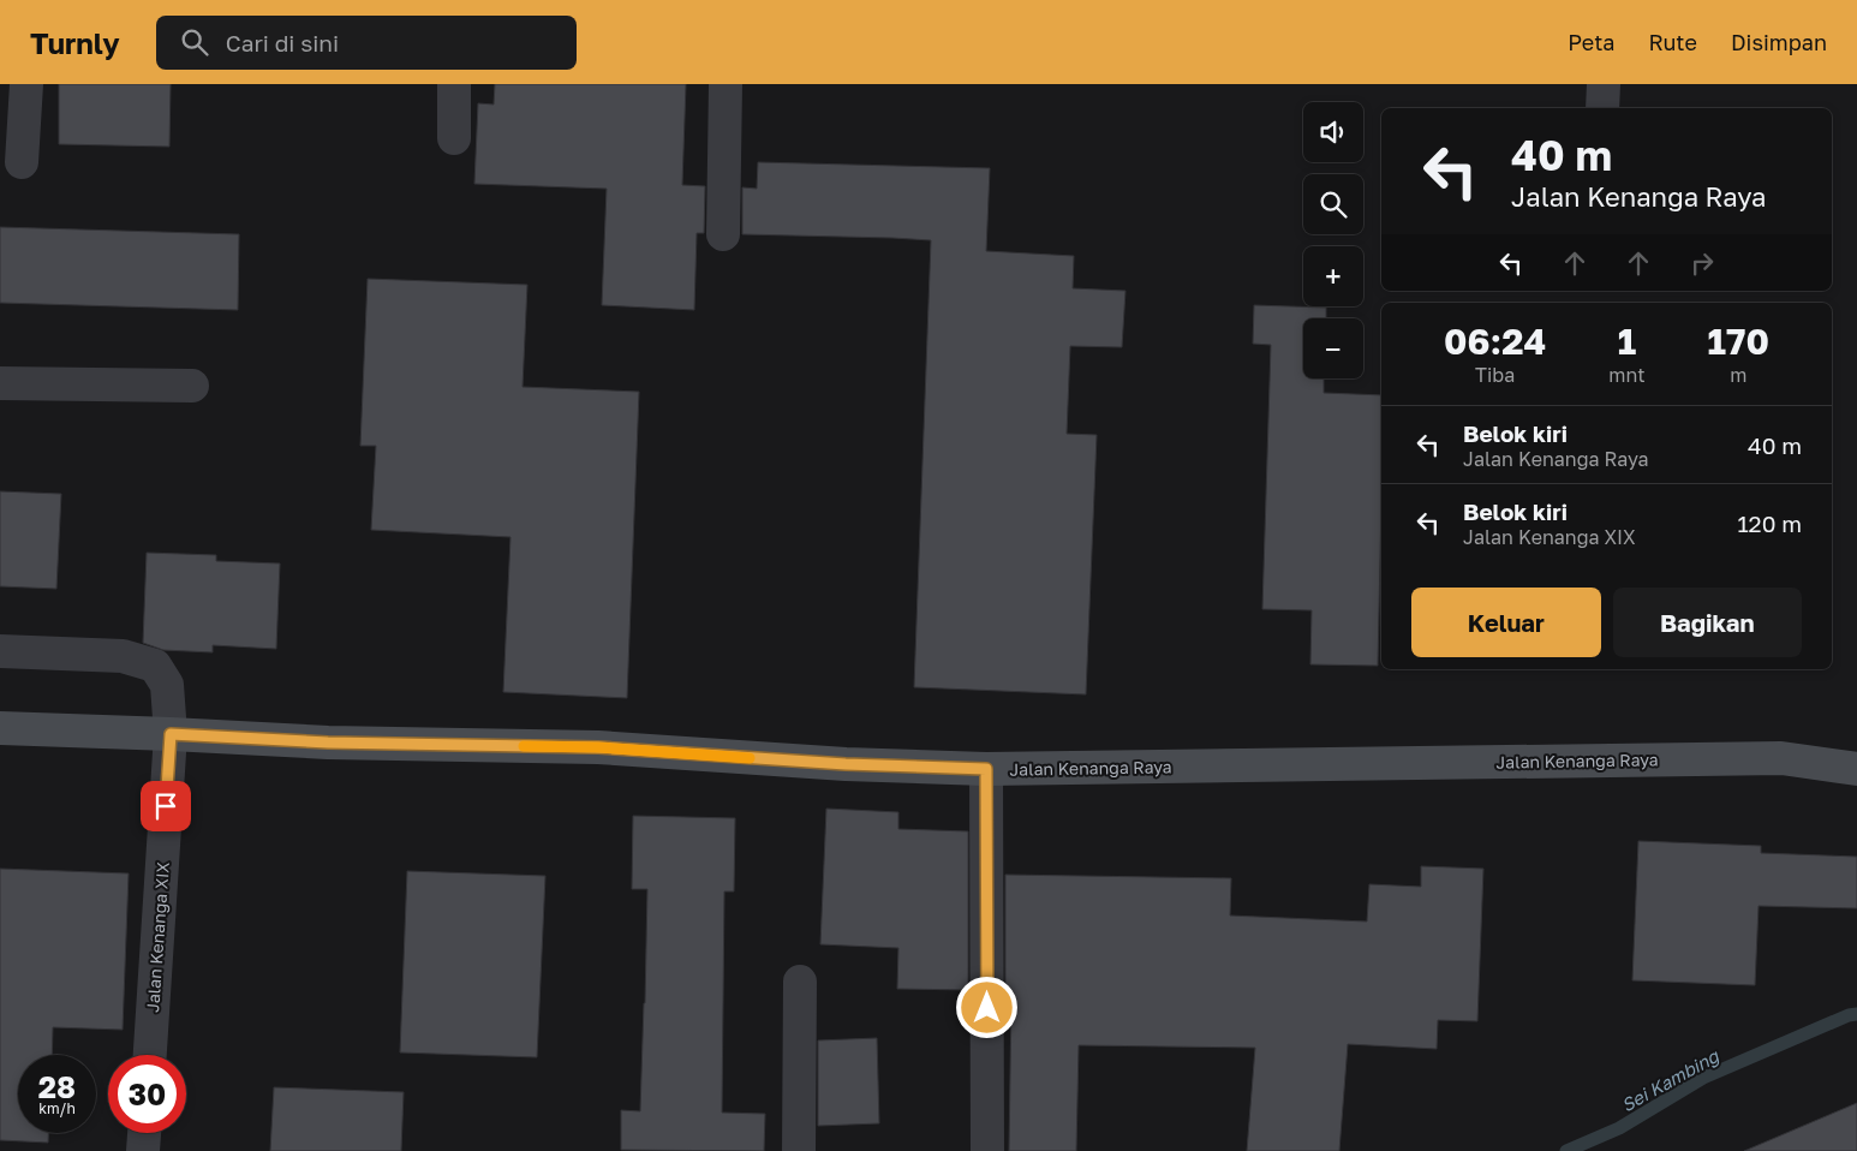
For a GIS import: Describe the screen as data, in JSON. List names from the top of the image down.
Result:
{
  "streets": {
    "street": ["Jalan Kenanga Raya", "Jalan Kenanga XIX"]
  },
  "crossings": [
    ["Jalan Kenanga Raya", "Jalan Kenanga XIX"]
  ],
  "water": ["Sei Kambing"],
  "page": {
    "header": "Turnly",
    "search": "Cari di sini",
    "nav": ["Peta", "Rute", "Disimpan"],
    "map_buttons": ["+", "−"],
    "turn": ["40 m", "Jalan Kenanga Raya"],
    "eta": [
      "06:24",
      "Tiba",
      "1",
      "mnt",
      "170",
      "m"
    ],
    "list": [
      {
        "name": "Belok kiri",
        "note": "Jalan Kenanga Raya",
        "value": "40 m"
      },
      {
        "name": "Belok kiri",
        "note": "Jalan Kenanga XIX",
        "value": "120 m"
      }
    ],
    "buttons": ["Keluar", "Bagikan"],
    "speed": "28 km/h",
    "limit": "30"
  }
}
